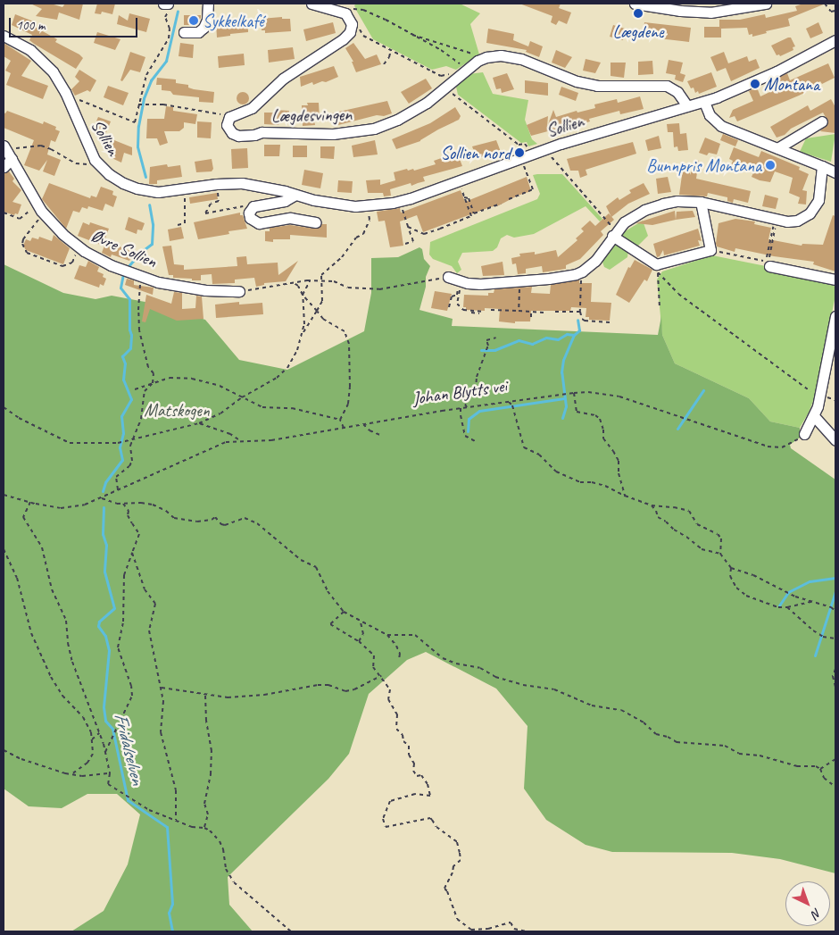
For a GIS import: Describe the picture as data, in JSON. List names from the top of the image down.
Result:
{
  "streets": {
    "street": ["Lægdesvingen", "Sollien", "Øvre Sollien"],
    "path": ["Johan Blytts vei"]
  },
  "crossings": [
    ["Lægdesvingen", "Sollien"]
  ],
  "water": ["Fridalselven"],
  "parks": ["Matskogen"],
  "places": [
    "Lægdene",
    "Sykkelkafé",
    "Montana",
    "Sollien nord",
    "Bunnpris Montana"
  ],
  "scale_bar": "100 m",
  "north": "bottom right"
}
